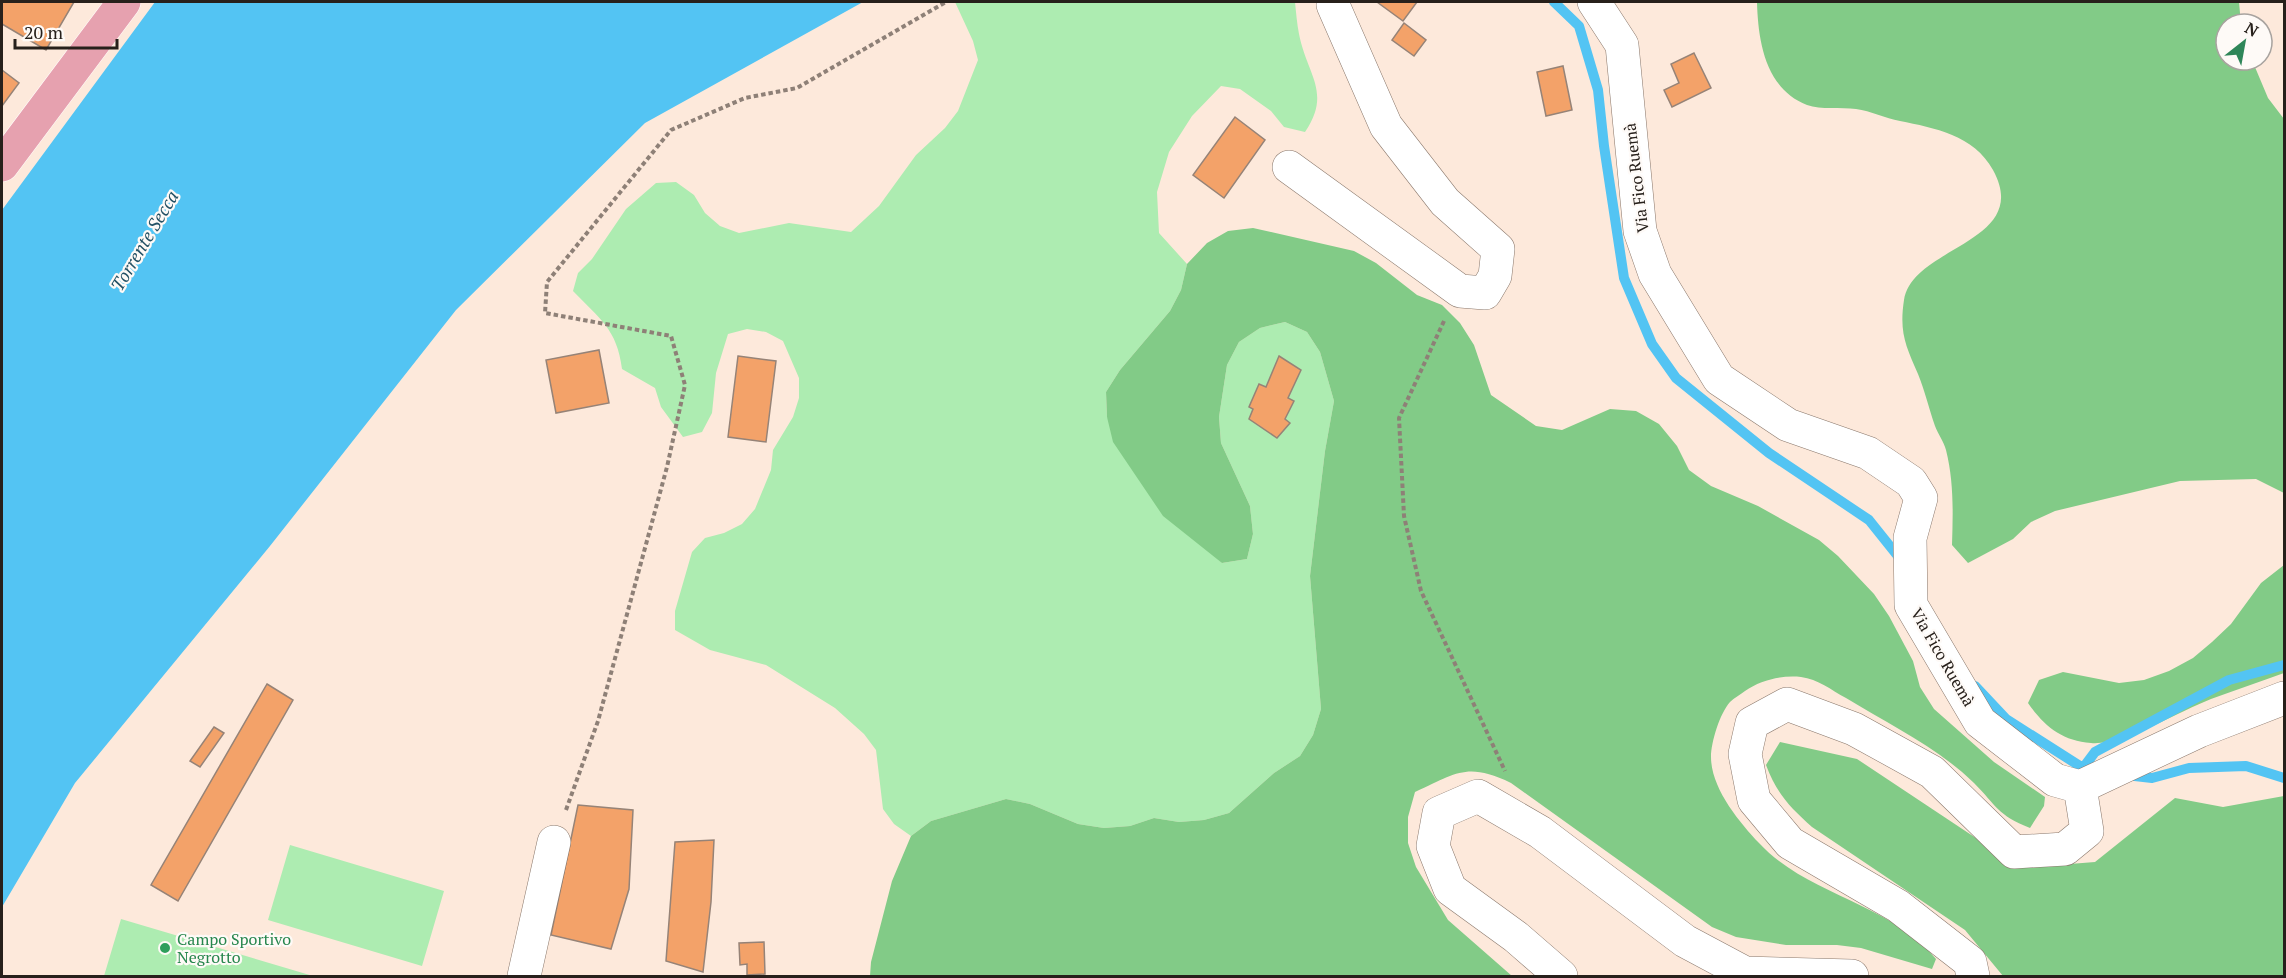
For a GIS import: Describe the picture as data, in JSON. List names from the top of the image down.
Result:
{
  "streets": {
    "street": ["Via Fico Ruemà"]
  },
  "water": ["Torrente Secca"],
  "places": ["Campo Sportivo Negrotto"],
  "scale_bar": "20 m",
  "north": "top right"
}
